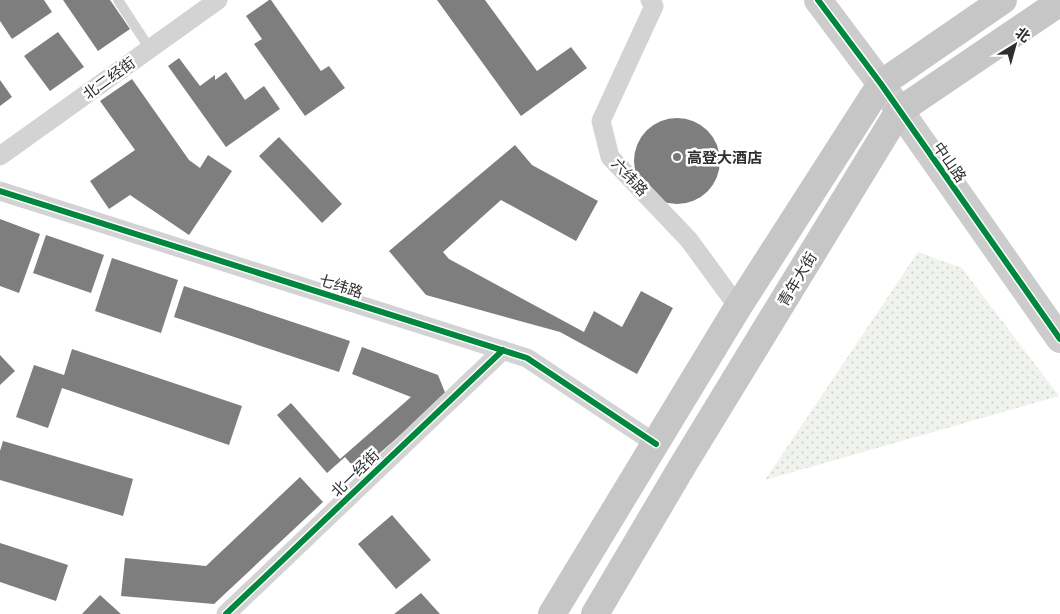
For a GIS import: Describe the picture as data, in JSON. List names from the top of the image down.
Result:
{
  "streets": {
    "main road": ["青年大街"],
    "street": [
      "北二经街",
      "中山路",
      "六纬路",
      "七纬路",
      "北一经街"
    ]
  },
  "crossings": [
    ["中山路", "青年大街"],
    ["七纬路", "北一经街"]
  ],
  "places": ["高登大酒店"],
  "north": "top right"
}
